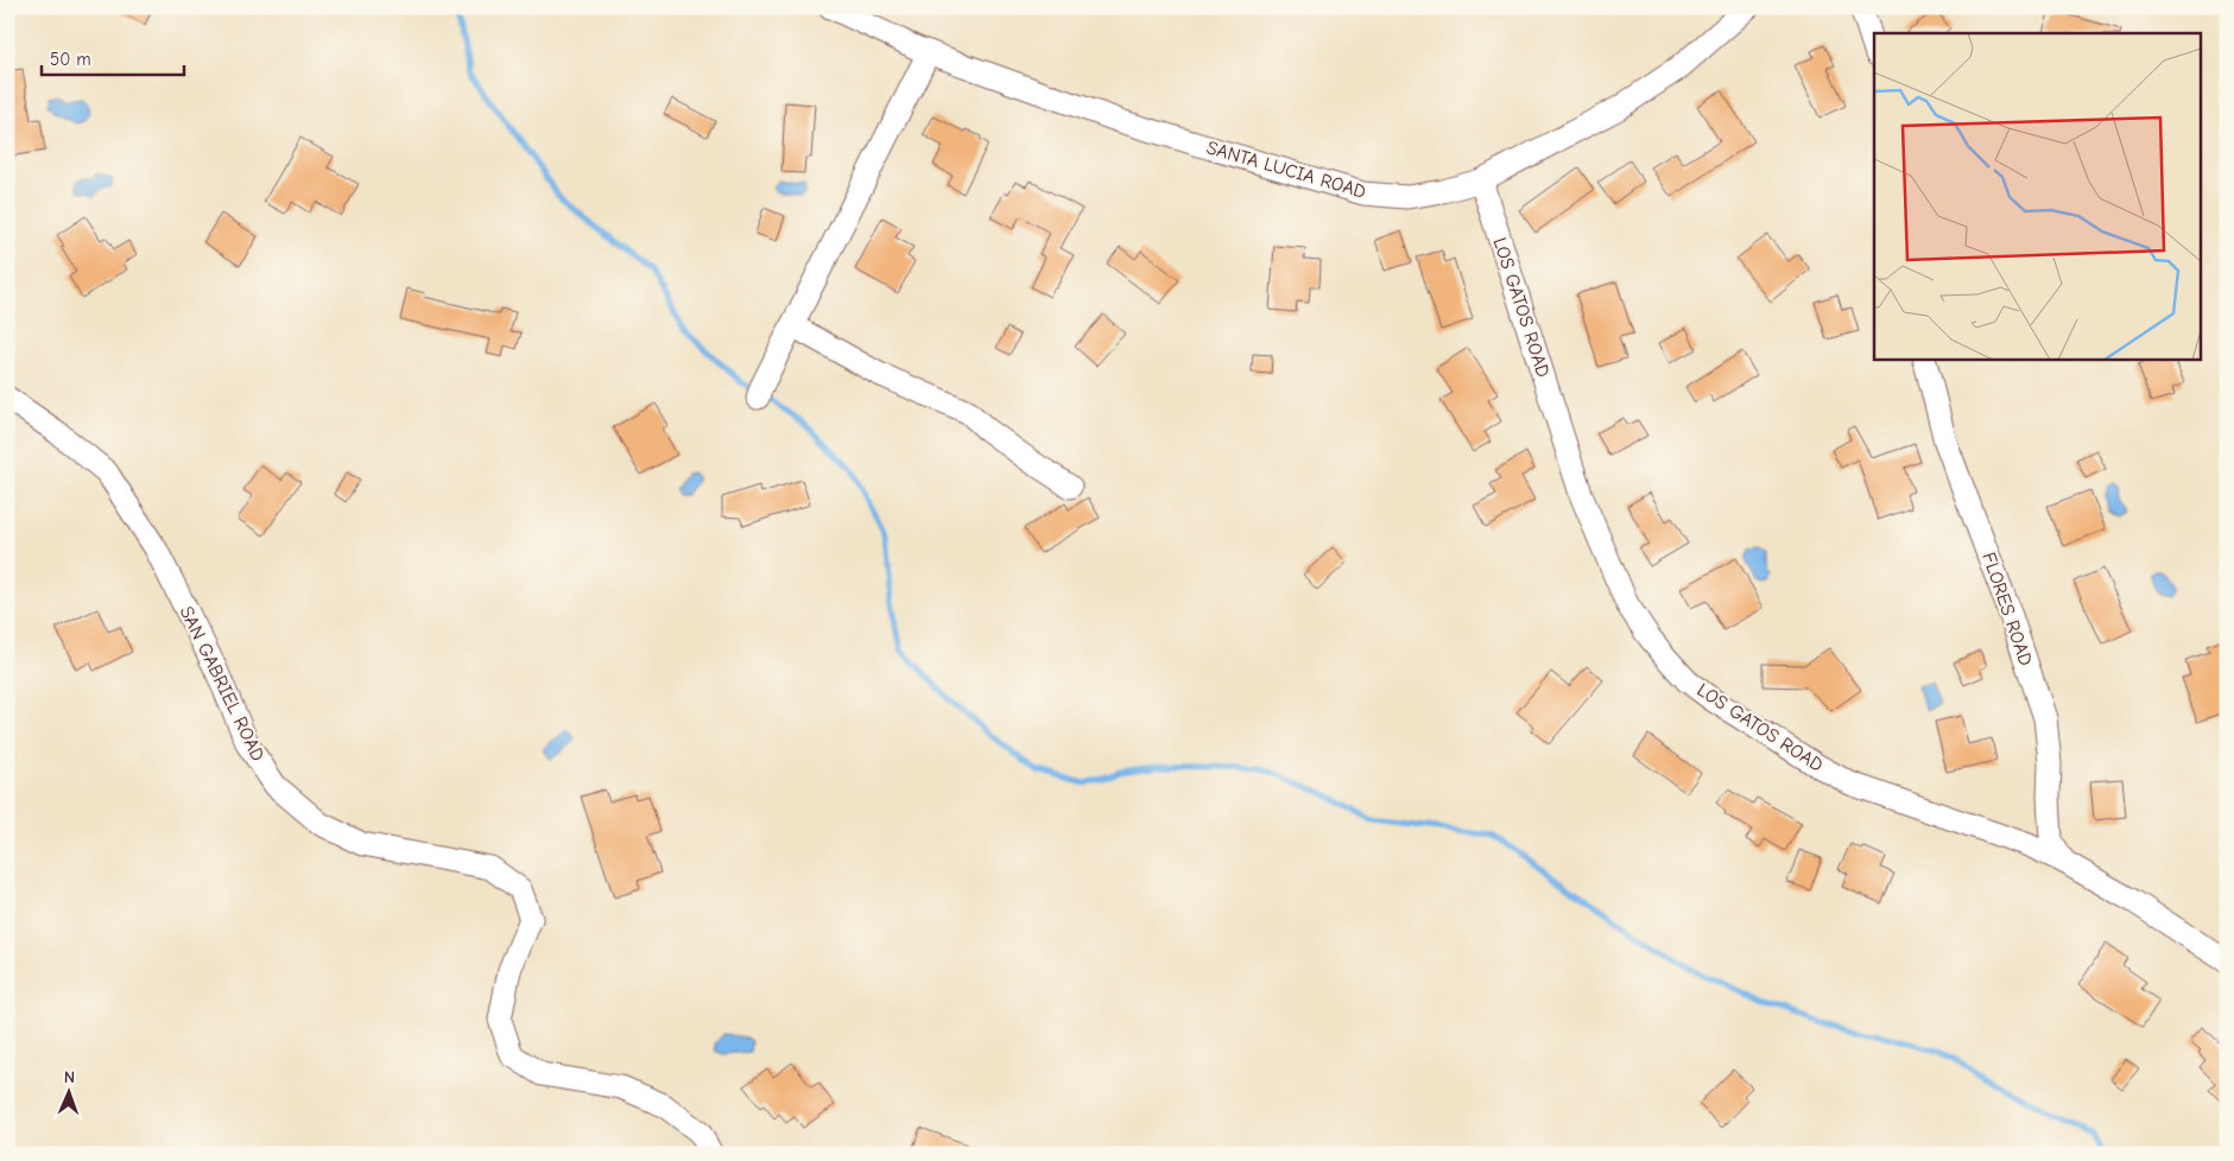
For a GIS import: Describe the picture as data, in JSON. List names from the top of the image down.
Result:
{
  "streets": {
    "street": [
      "SANTA LUCIA ROAD",
      "LOS GATOS ROAD",
      "FLORES ROAD",
      "SAN GABRIEL ROAD"
    ]
  },
  "crossings": [
    ["SANTA LUCIA ROAD", "LOS GATOS ROAD"],
    ["LOS GATOS ROAD", "FLORES ROAD"]
  ],
  "scale_bar": "50 m",
  "north": "top"
}
